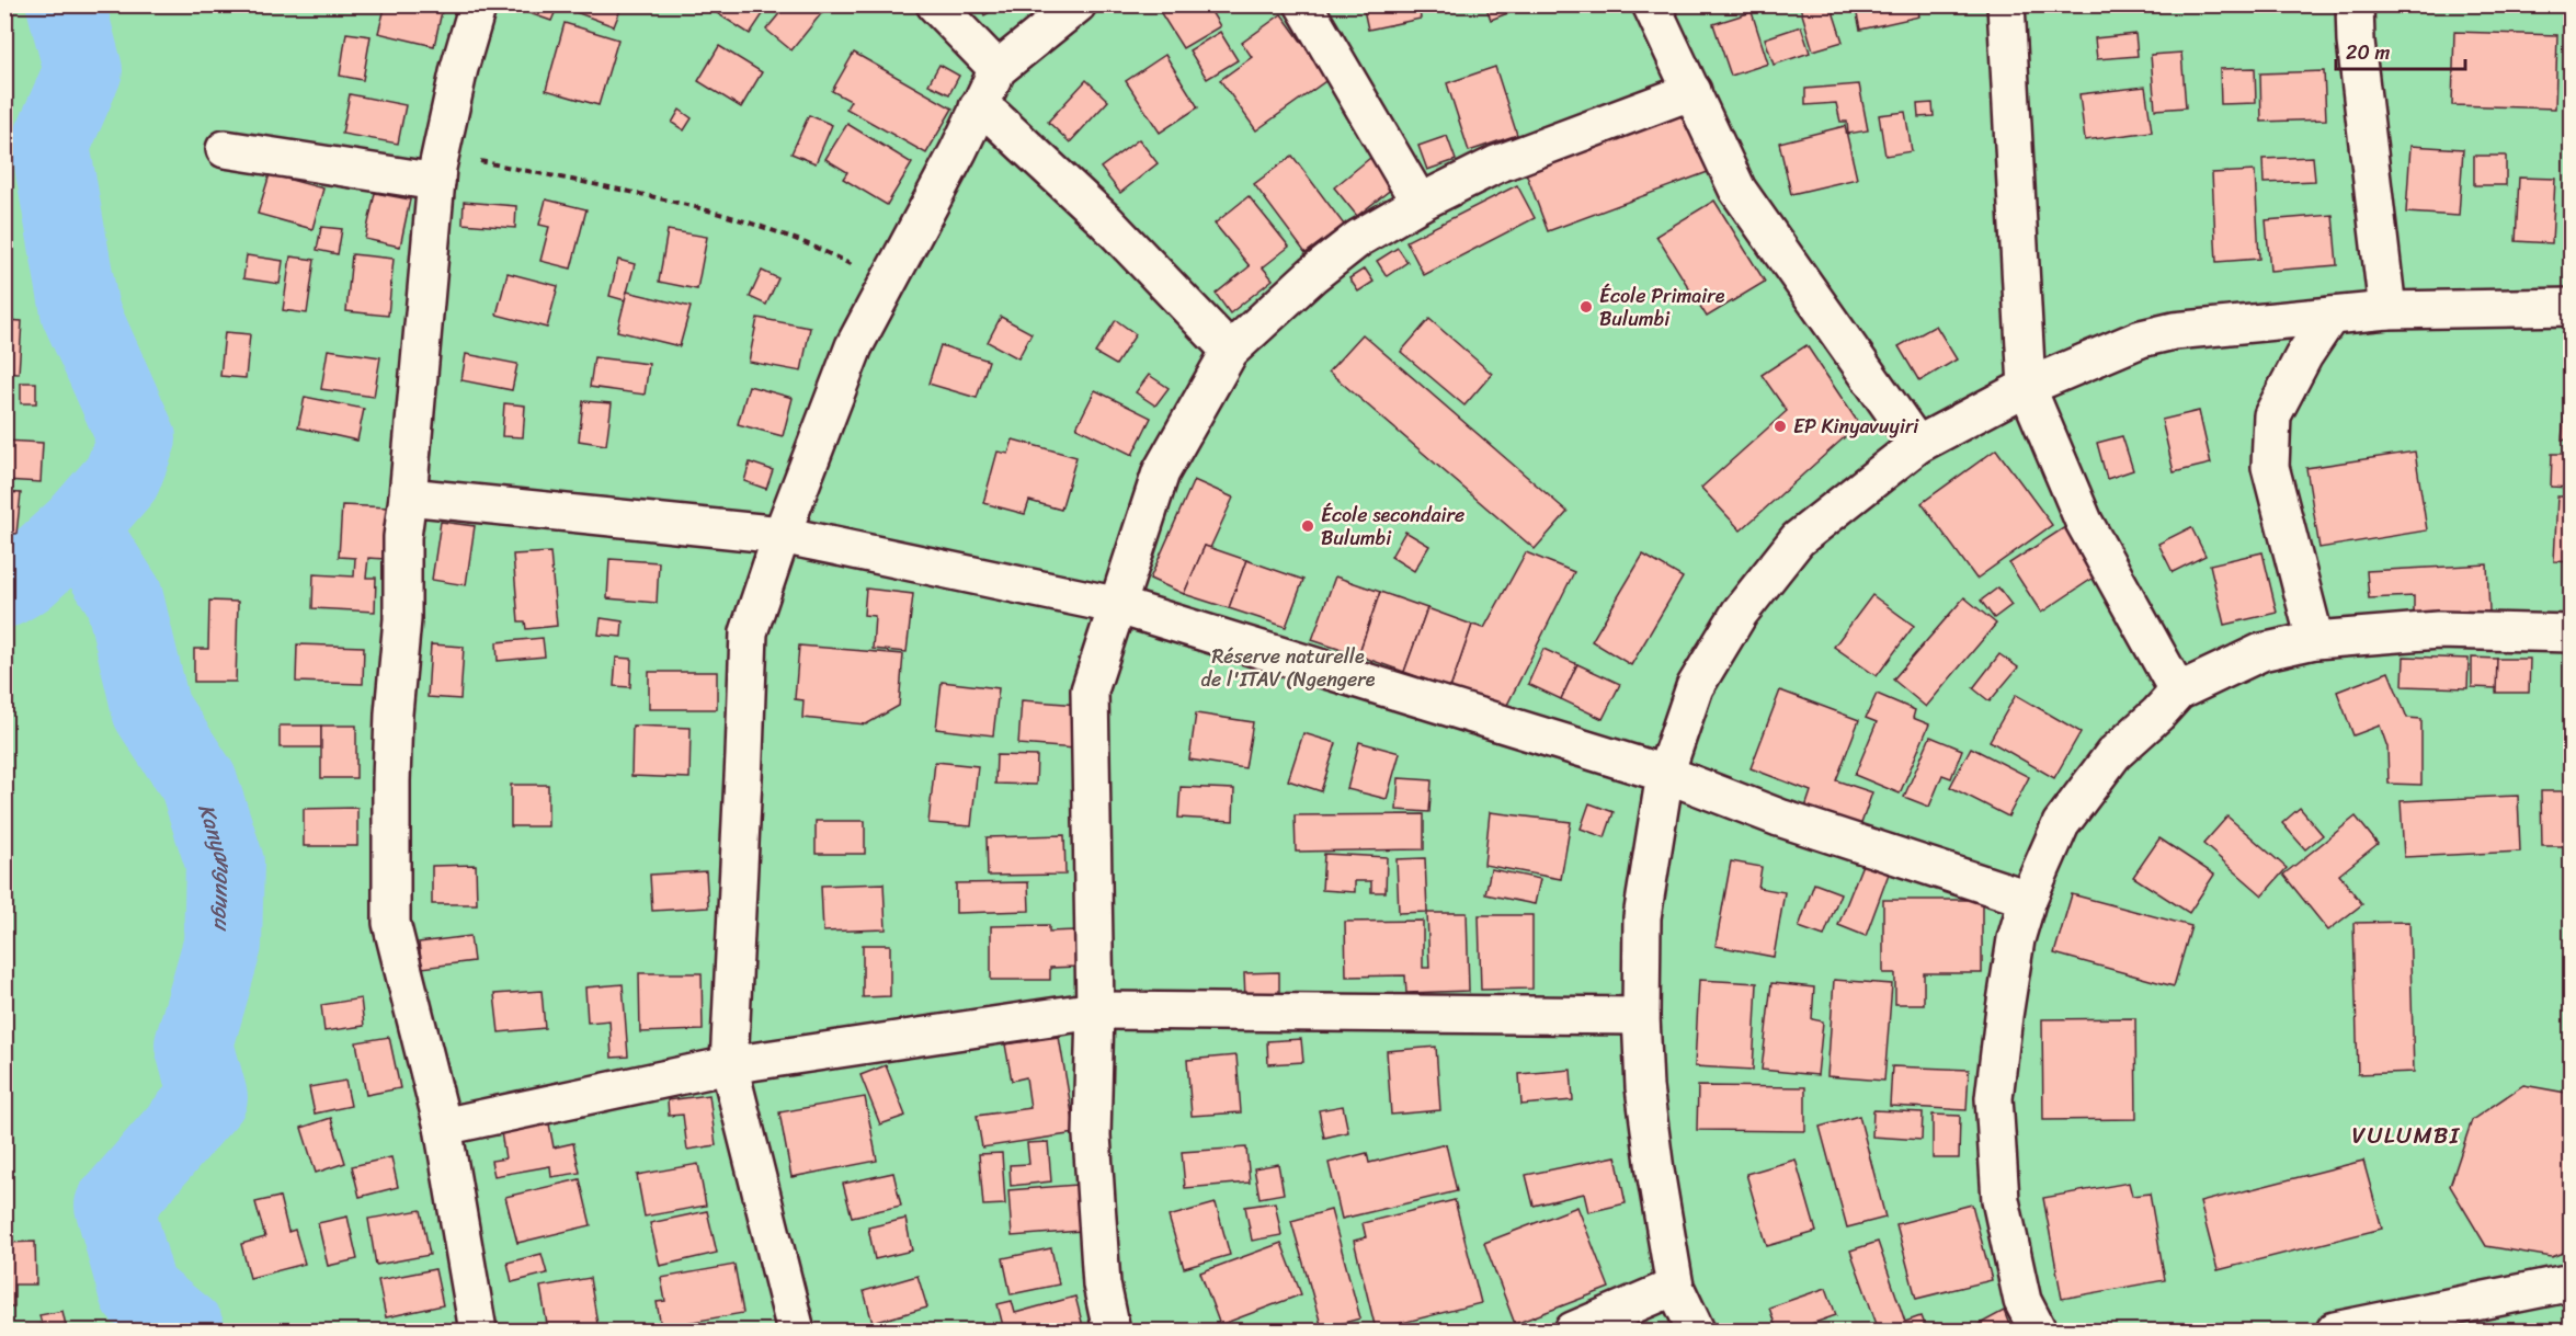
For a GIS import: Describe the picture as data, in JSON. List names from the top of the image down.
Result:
{
  "districts": ["VULUMBI"],
  "water": ["Kanyangungu"],
  "parks": ["Réserve naturelle de l'ITAV (Ngengere"],
  "places": ["École Primaire Bulumbi", "EP Kinyavuyiri", "École secondaire Bulumbi"],
  "scale_bar": "20 m"
}
